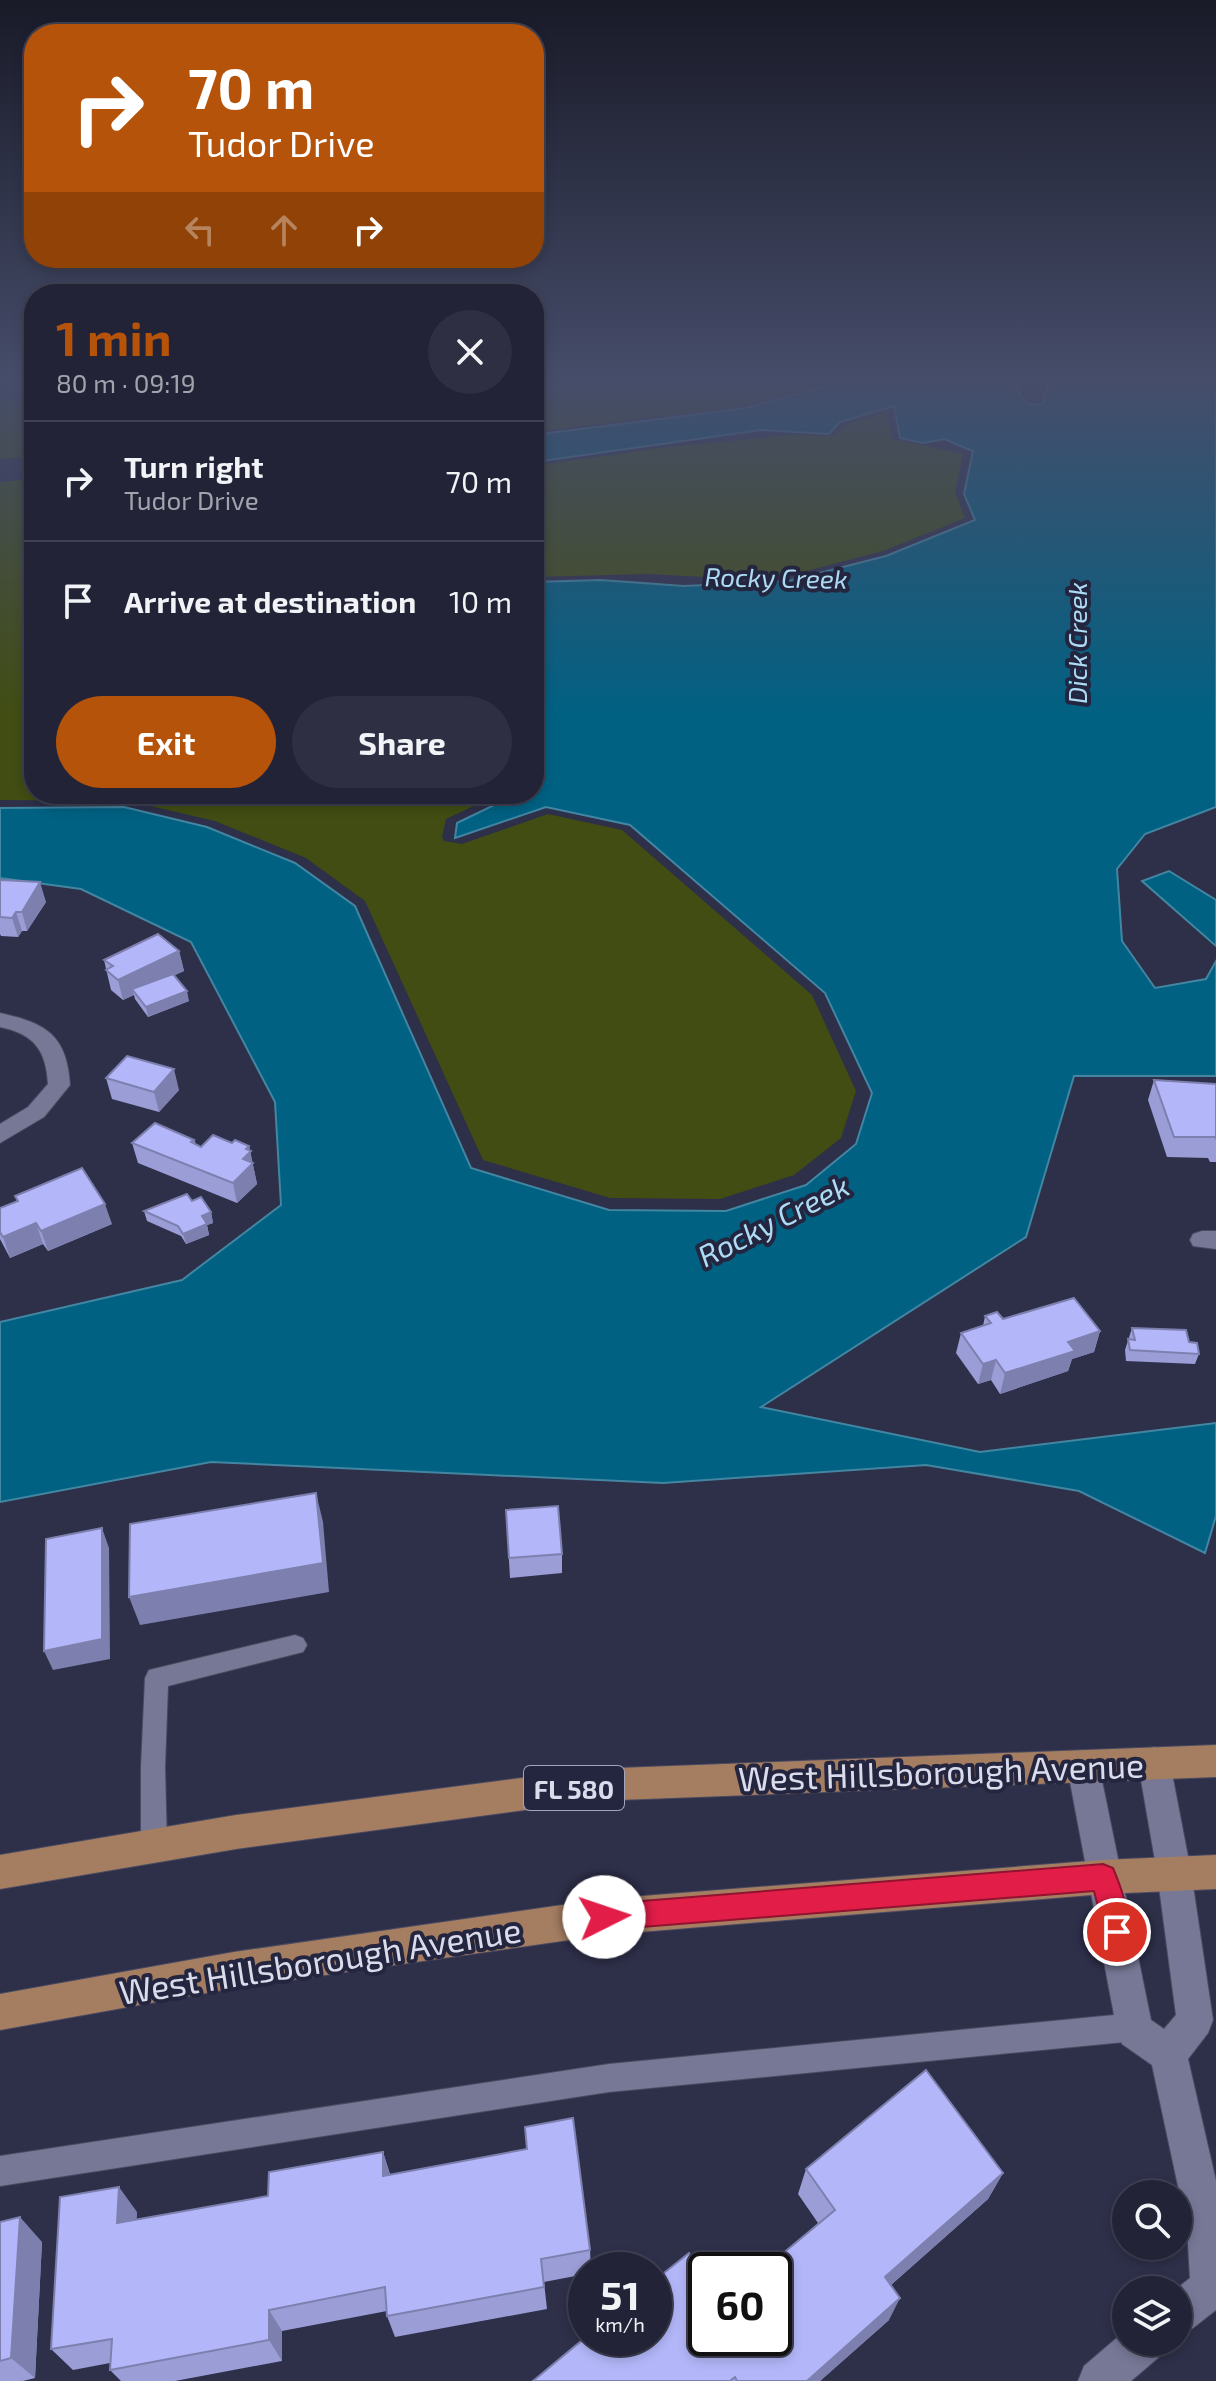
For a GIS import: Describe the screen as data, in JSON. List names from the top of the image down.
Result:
{
  "streets": {
    "main road": ["West Hillsborough Avenue", "FL 580"]
  },
  "water": ["Rocky Creek", "Dick Creek"],
  "page": {
    "turn": ["70 m", "Tudor Drive"],
    "heading": ["1 min", "80 m · 09:19"],
    "list": [
      {
        "name": "Turn right",
        "note": "Tudor Drive",
        "value": "70 m"
      },
      {
        "name": "Arrive at destination",
        "value": "10 m"
      }
    ],
    "buttons": ["Exit", "Share"],
    "speed": "51 km/h",
    "limit": "60"
  }
}
